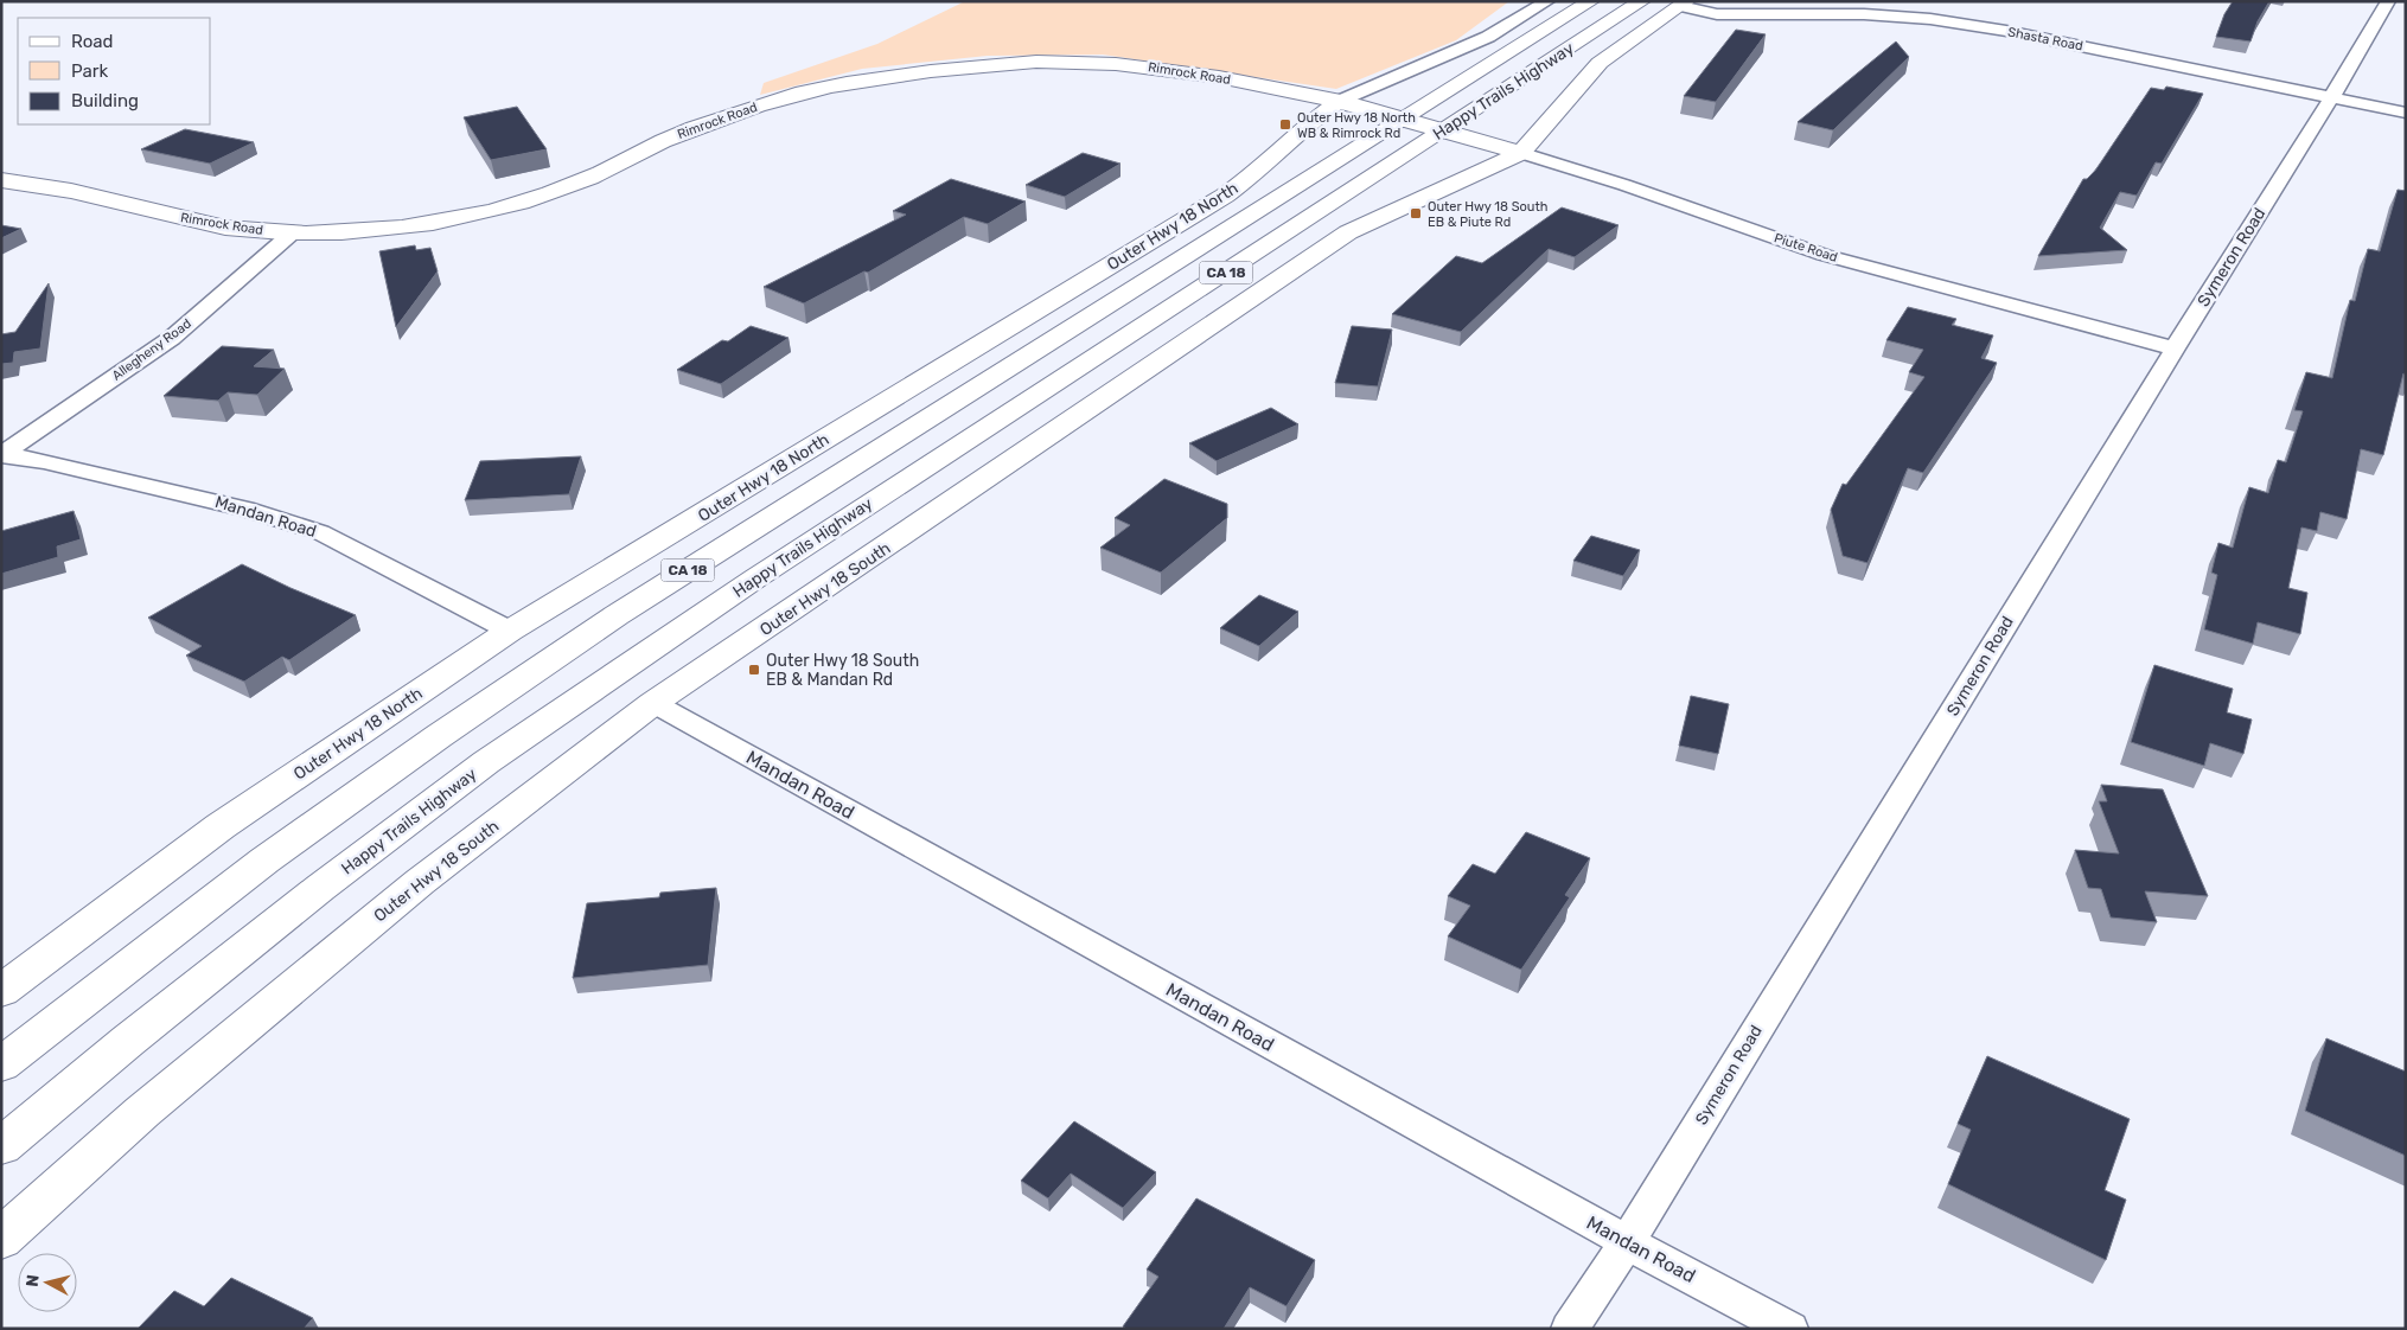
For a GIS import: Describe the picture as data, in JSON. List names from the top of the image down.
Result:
{
  "streets": {
    "street": [
      "Shasta Road",
      "Rimrock Road",
      "Happy Trails Highway",
      "Outer Hwy 18 North",
      "Piute Road",
      "Symeron Road",
      "CA 18",
      "Allegheny Road",
      "Mandan Road",
      "Outer Hwy 18 South"
    ]
  },
  "crossings": [
    ["Shasta Road", "Symeron Road"],
    ["Shasta Road", "Outer Hwy 18 South"],
    ["Rimrock Road", "Happy Trails Highway"],
    ["Rimrock Road", "Outer Hwy 18 North"],
    ["Rimrock Road", "Piute Road"],
    ["Rimrock Road", "Allegheny Road"],
    ["Happy Trails Highway", "Piute Road"],
    ["Outer Hwy 18 North", "Mandan Road"],
    ["Piute Road", "Symeron Road"],
    ["Piute Road", "Outer Hwy 18 South"],
    ["Symeron Road", "Mandan Road"],
    ["Allegheny Road", "Mandan Road"],
    ["Mandan Road", "Outer Hwy 18 South"]
  ],
  "places": {
    "transit": ["Outer Hwy 18 North WB & Rimrock Rd", "Outer Hwy 18 South EB & Piute Rd", "Outer Hwy 18 South EB & Mandan Rd"]
  },
  "legend": ["Road", "Park", "Building"],
  "north": "left"
}
